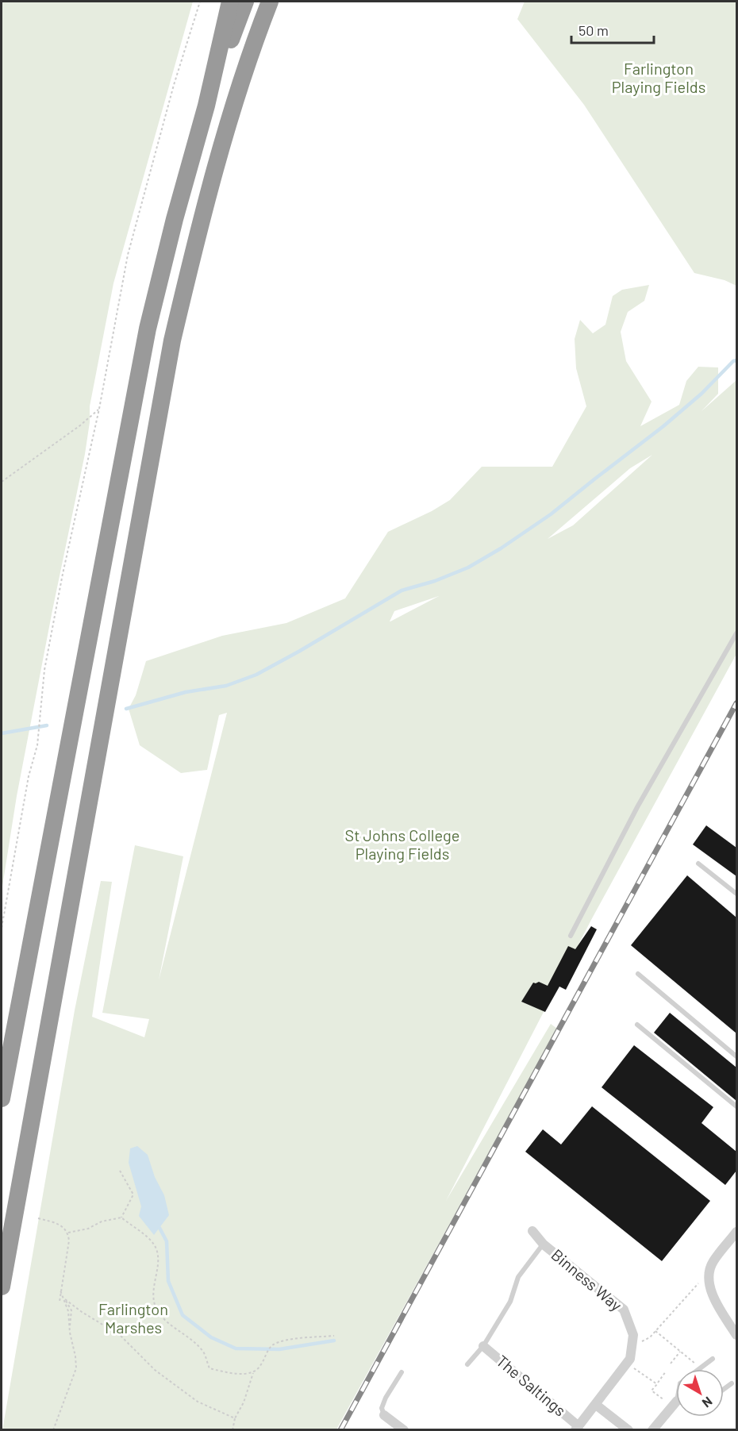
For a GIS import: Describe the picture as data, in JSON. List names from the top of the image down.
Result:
{
  "streets": {
    "street": ["Binness Way", "The Saltings"]
  },
  "crossings": [
    ["Binness Way", "The Saltings"]
  ],
  "parks": ["Farlington Playing Fields", "St Johns College Playing Fields", "Farlington Marshes"],
  "scale_bar": "50 m",
  "north": "bottom right"
}
